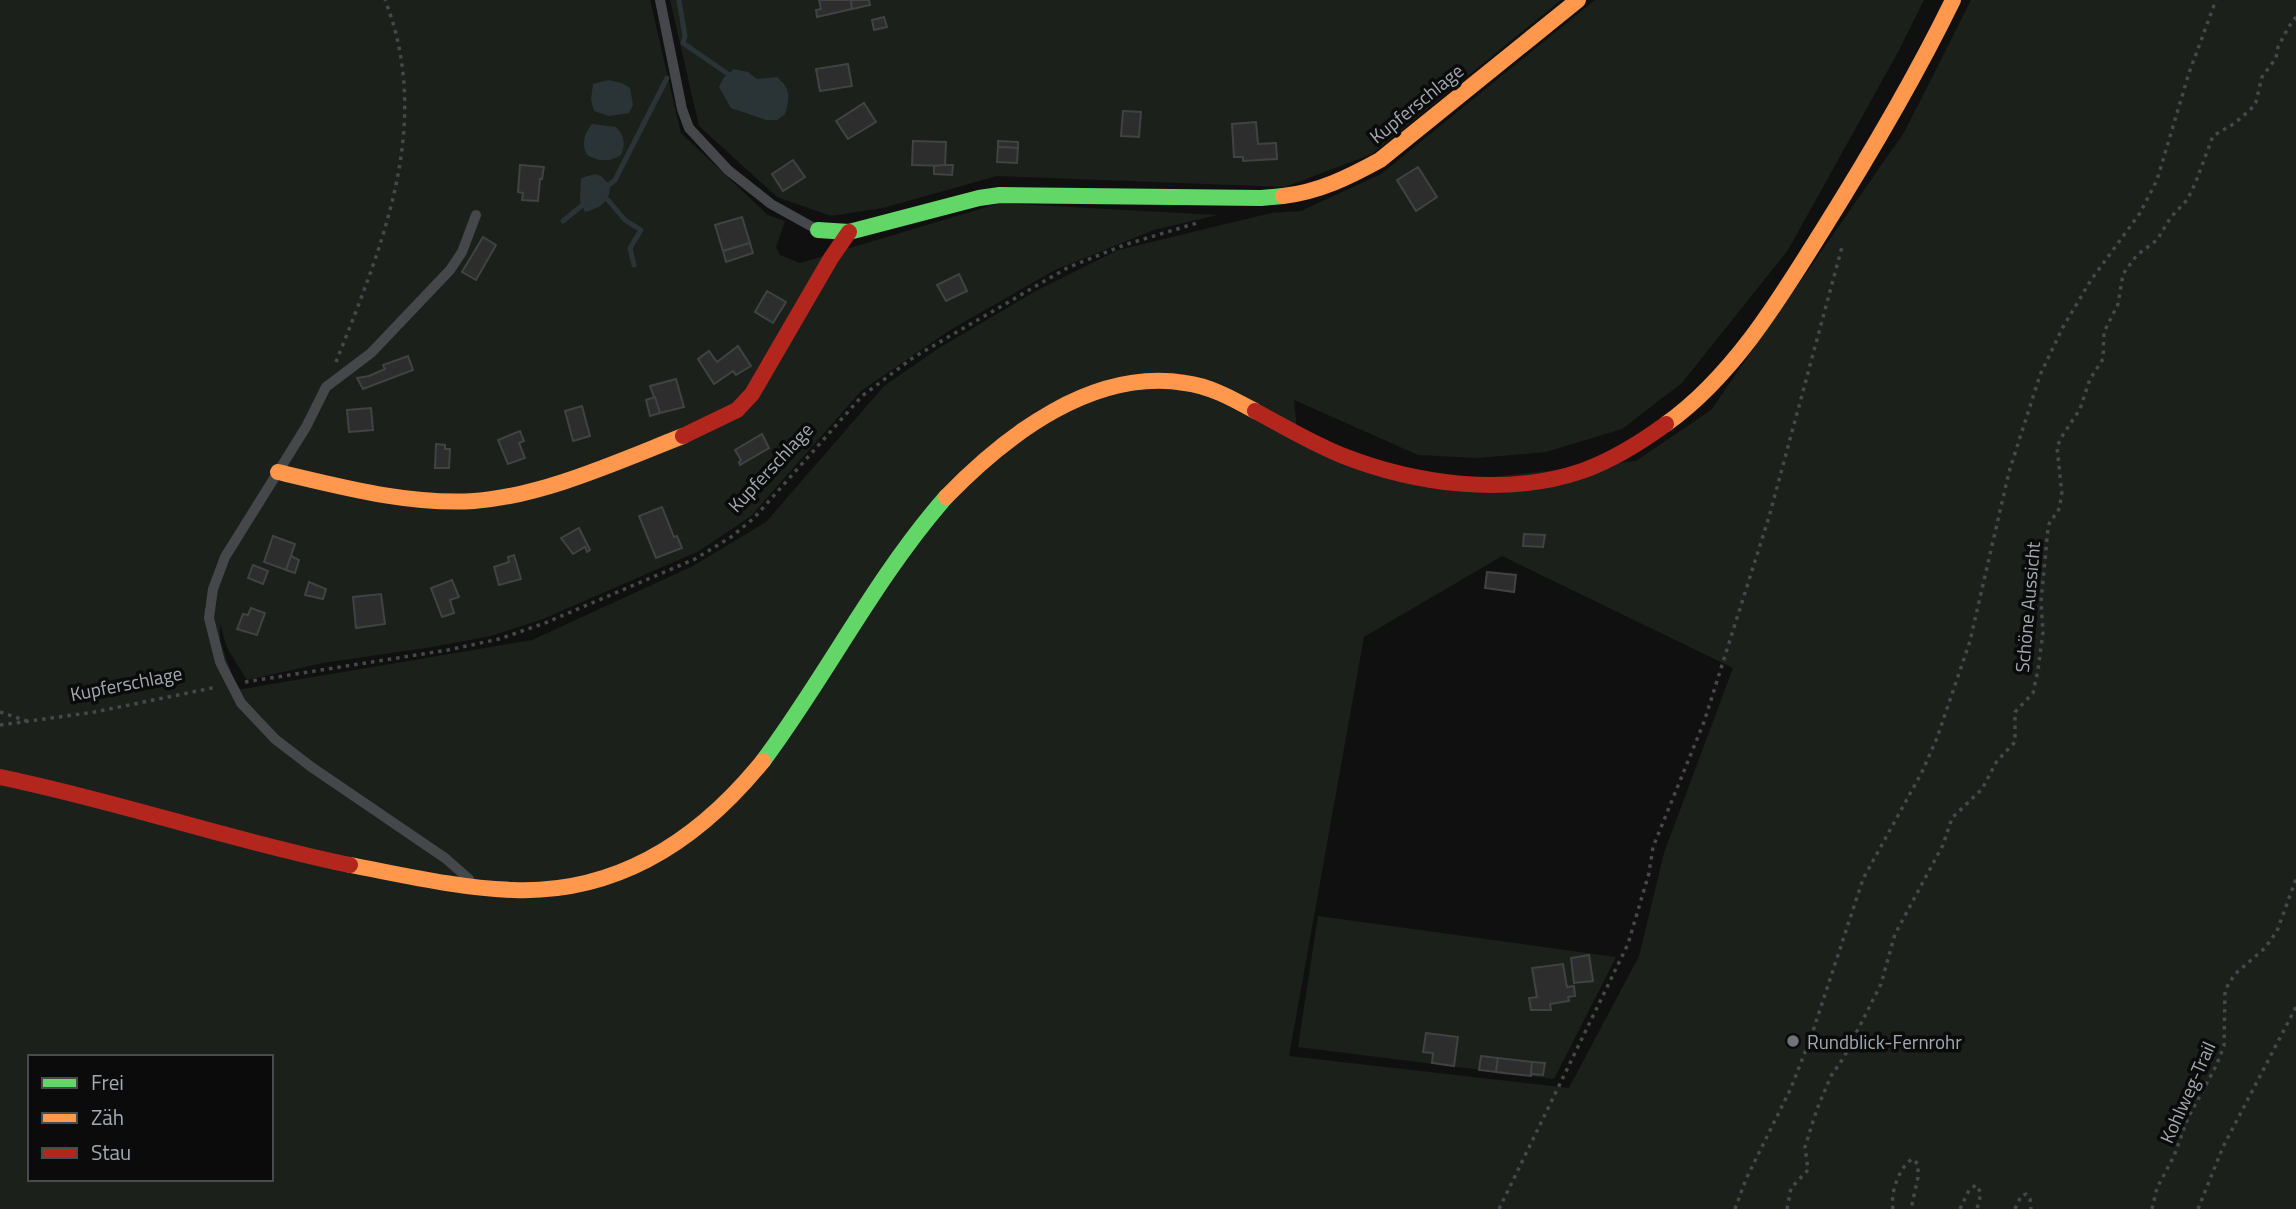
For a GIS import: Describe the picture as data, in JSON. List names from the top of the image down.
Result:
{
  "streets": {
    "main road": ["Kupferschlage"],
    "path": ["Schöne Aussicht", "Kohlweg-Trail"]
  },
  "places": ["Rundblick-Fernrohr"],
  "legend": ["Frei", "Zäh", "Stau"]
}
